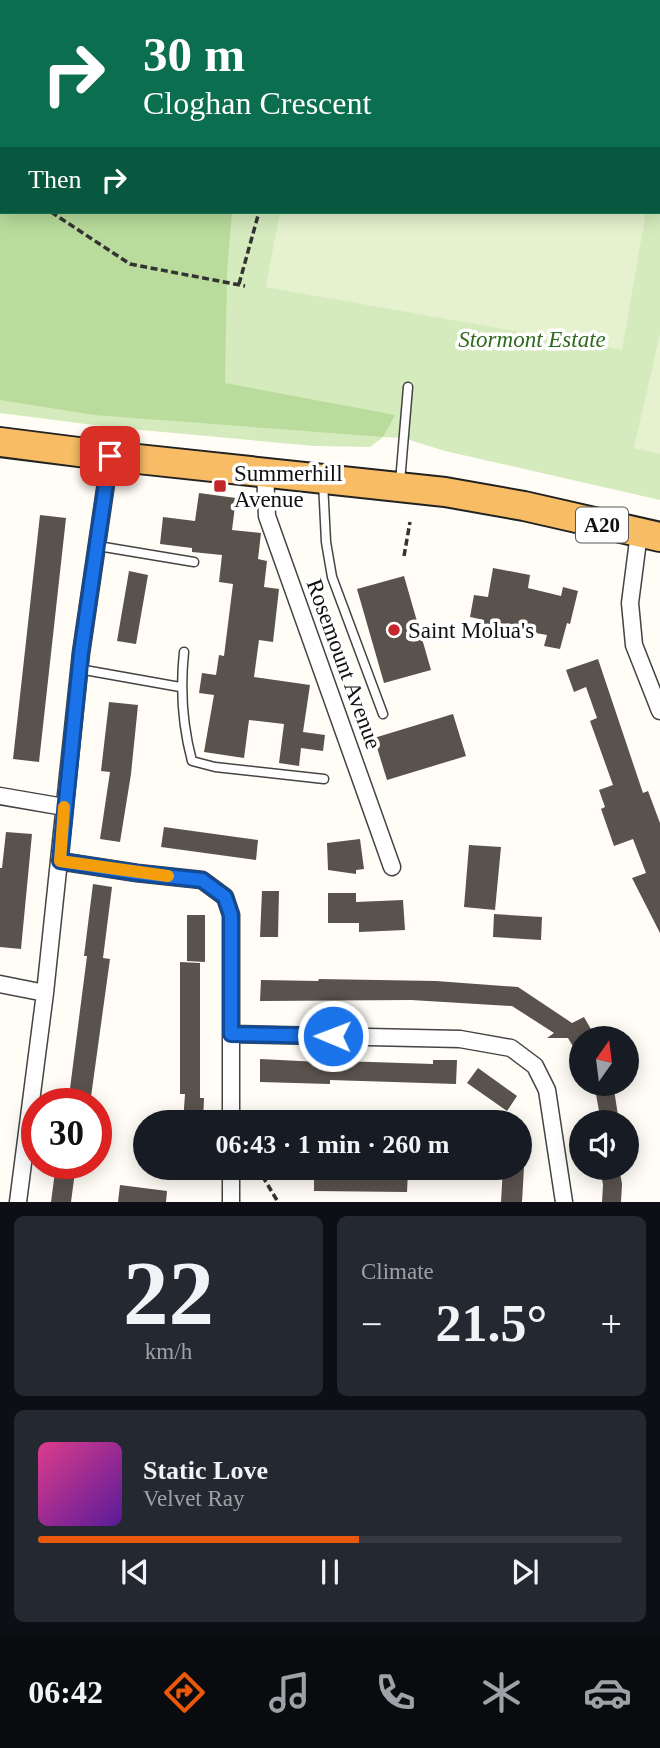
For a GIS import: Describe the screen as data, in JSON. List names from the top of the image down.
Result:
{
  "streets": {
    "highway": ["A20"],
    "street": ["Rosemount Avenue"]
  },
  "crossings": [
    ["A20", "Rosemount Avenue"]
  ],
  "parks": ["Stormont Estate"],
  "places": {
    "transit": ["Summerhill Avenue"],
    "other": ["Saint Molua's"]
  },
  "north": "top",
  "page": {
    "turn": ["30 m", "Cloghan Crescent"],
    "then": "Then",
    "limit": "30",
    "trip": "06:43 · 1 min · 260 m",
    "tile": [
      ["22", "km/h"],
      "Climate"
    ],
    "heat": ["−", "21.5°", "+"],
    "song": ["Static Love", "Velvet Ray"],
    "tabs": "06:42"
  }
}
